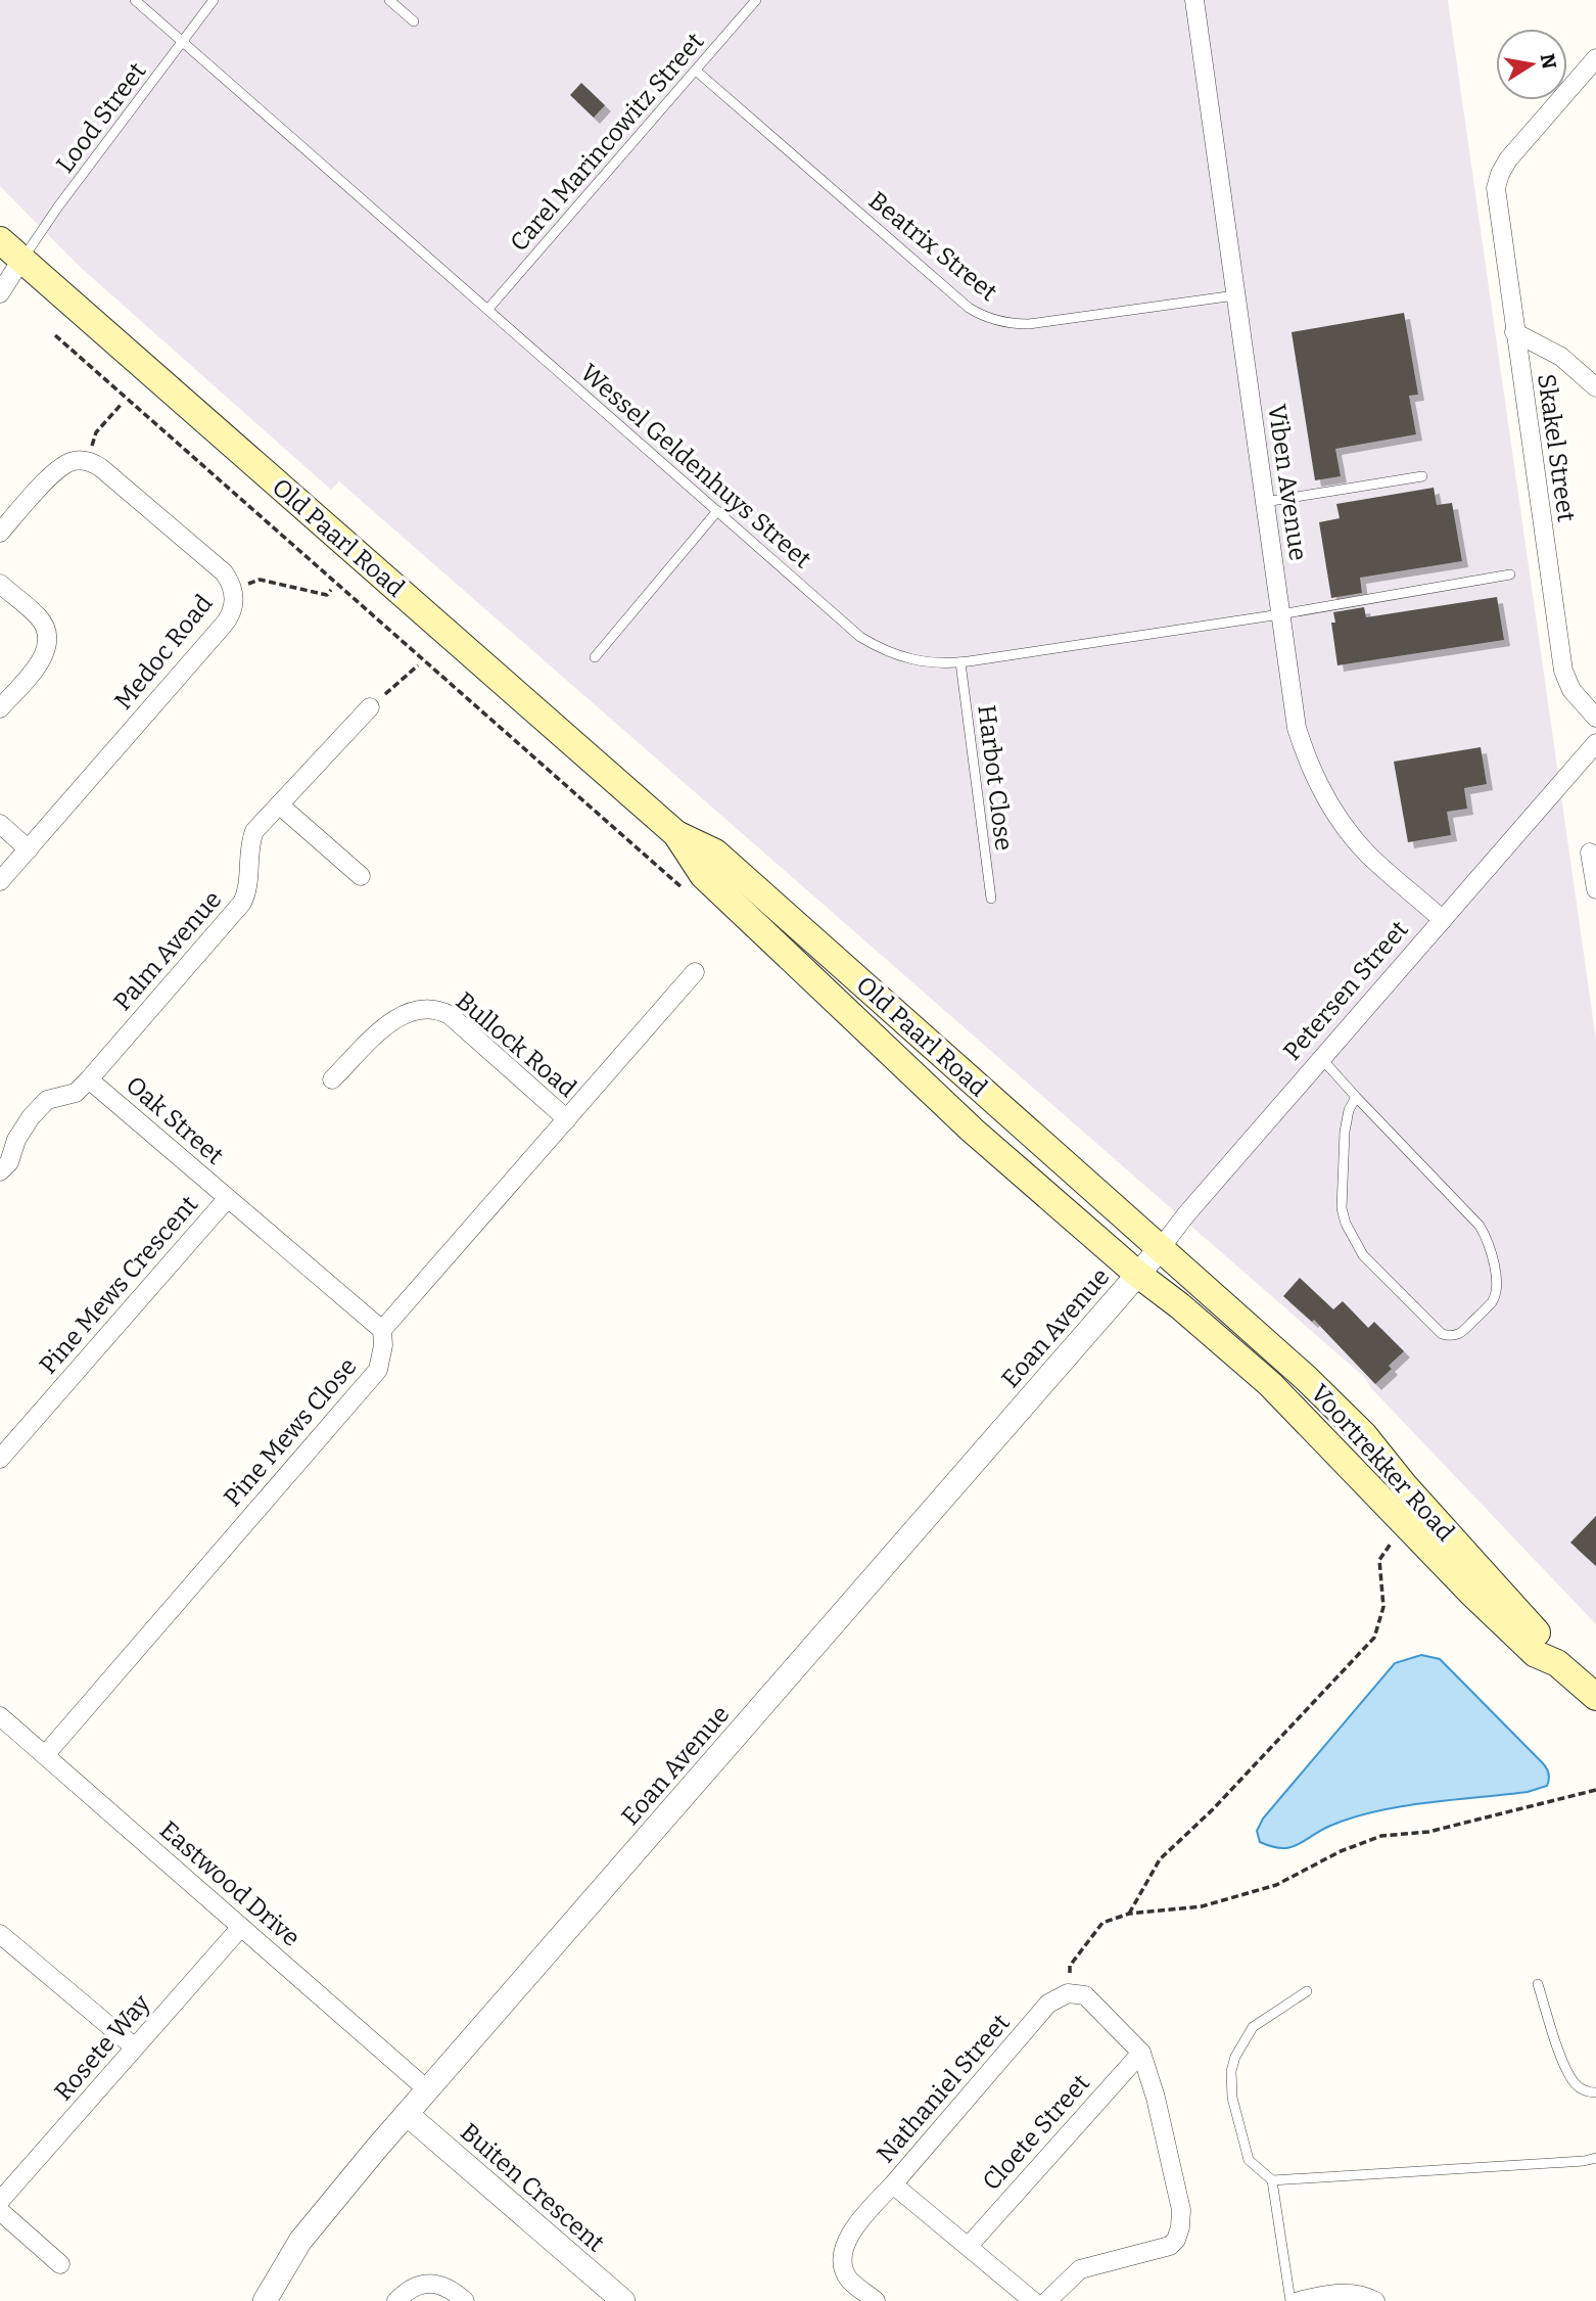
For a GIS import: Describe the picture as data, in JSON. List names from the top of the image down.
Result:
{
  "streets": {
    "main road": ["Old Paarl Road", "Voortrekker Road"],
    "street": [
      "Skakel Street",
      "Viben Avenue",
      "Medoc Road",
      "Palm Avenue",
      "Petersen Street",
      "Bullock Road",
      "Oak Street",
      "Pine Mews Crescent",
      "Eoan Avenue",
      "Pine Mews Close",
      "Eastwood Drive",
      "Rosete Way",
      "Nathaniel Street",
      "Cloete Street",
      "Buiten Crescent"
    ],
    "lane": [
      "Lood Street",
      "Carel Marincowitz Street",
      "Beatrix Street",
      "Wessel Geldenhuys Street",
      "Harbot Close"
    ]
  },
  "crossings": [
    ["Lood Street", "Wessel Geldenhuys Street"],
    ["Lood Street", "Old Paarl Road"],
    ["Carel Marincowitz Street", "Beatrix Street"],
    ["Carel Marincowitz Street", "Wessel Geldenhuys Street"],
    ["Beatrix Street", "Viben Avenue"],
    ["Wessel Geldenhuys Street", "Viben Avenue"],
    ["Wessel Geldenhuys Street", "Harbot Close"],
    ["Viben Avenue", "Petersen Street"],
    ["Old Paarl Road", "Petersen Street"],
    ["Old Paarl Road", "Eoan Avenue"],
    ["Old Paarl Road", "Voortrekker Road"],
    ["Palm Avenue", "Oak Street"],
    ["Petersen Street", "Eoan Avenue"],
    ["Petersen Street", "Voortrekker Road"],
    ["Oak Street", "Pine Mews Crescent"],
    ["Pine Mews Crescent", "Pine Mews Close"],
    ["Eoan Avenue", "Voortrekker Road"],
    ["Eoan Avenue", "Eastwood Drive"],
    ["Eoan Avenue", "Buiten Crescent"],
    ["Pine Mews Close", "Eastwood Drive"],
    ["Eastwood Drive", "Rosete Way"]
  ],
  "north": "right"
}
